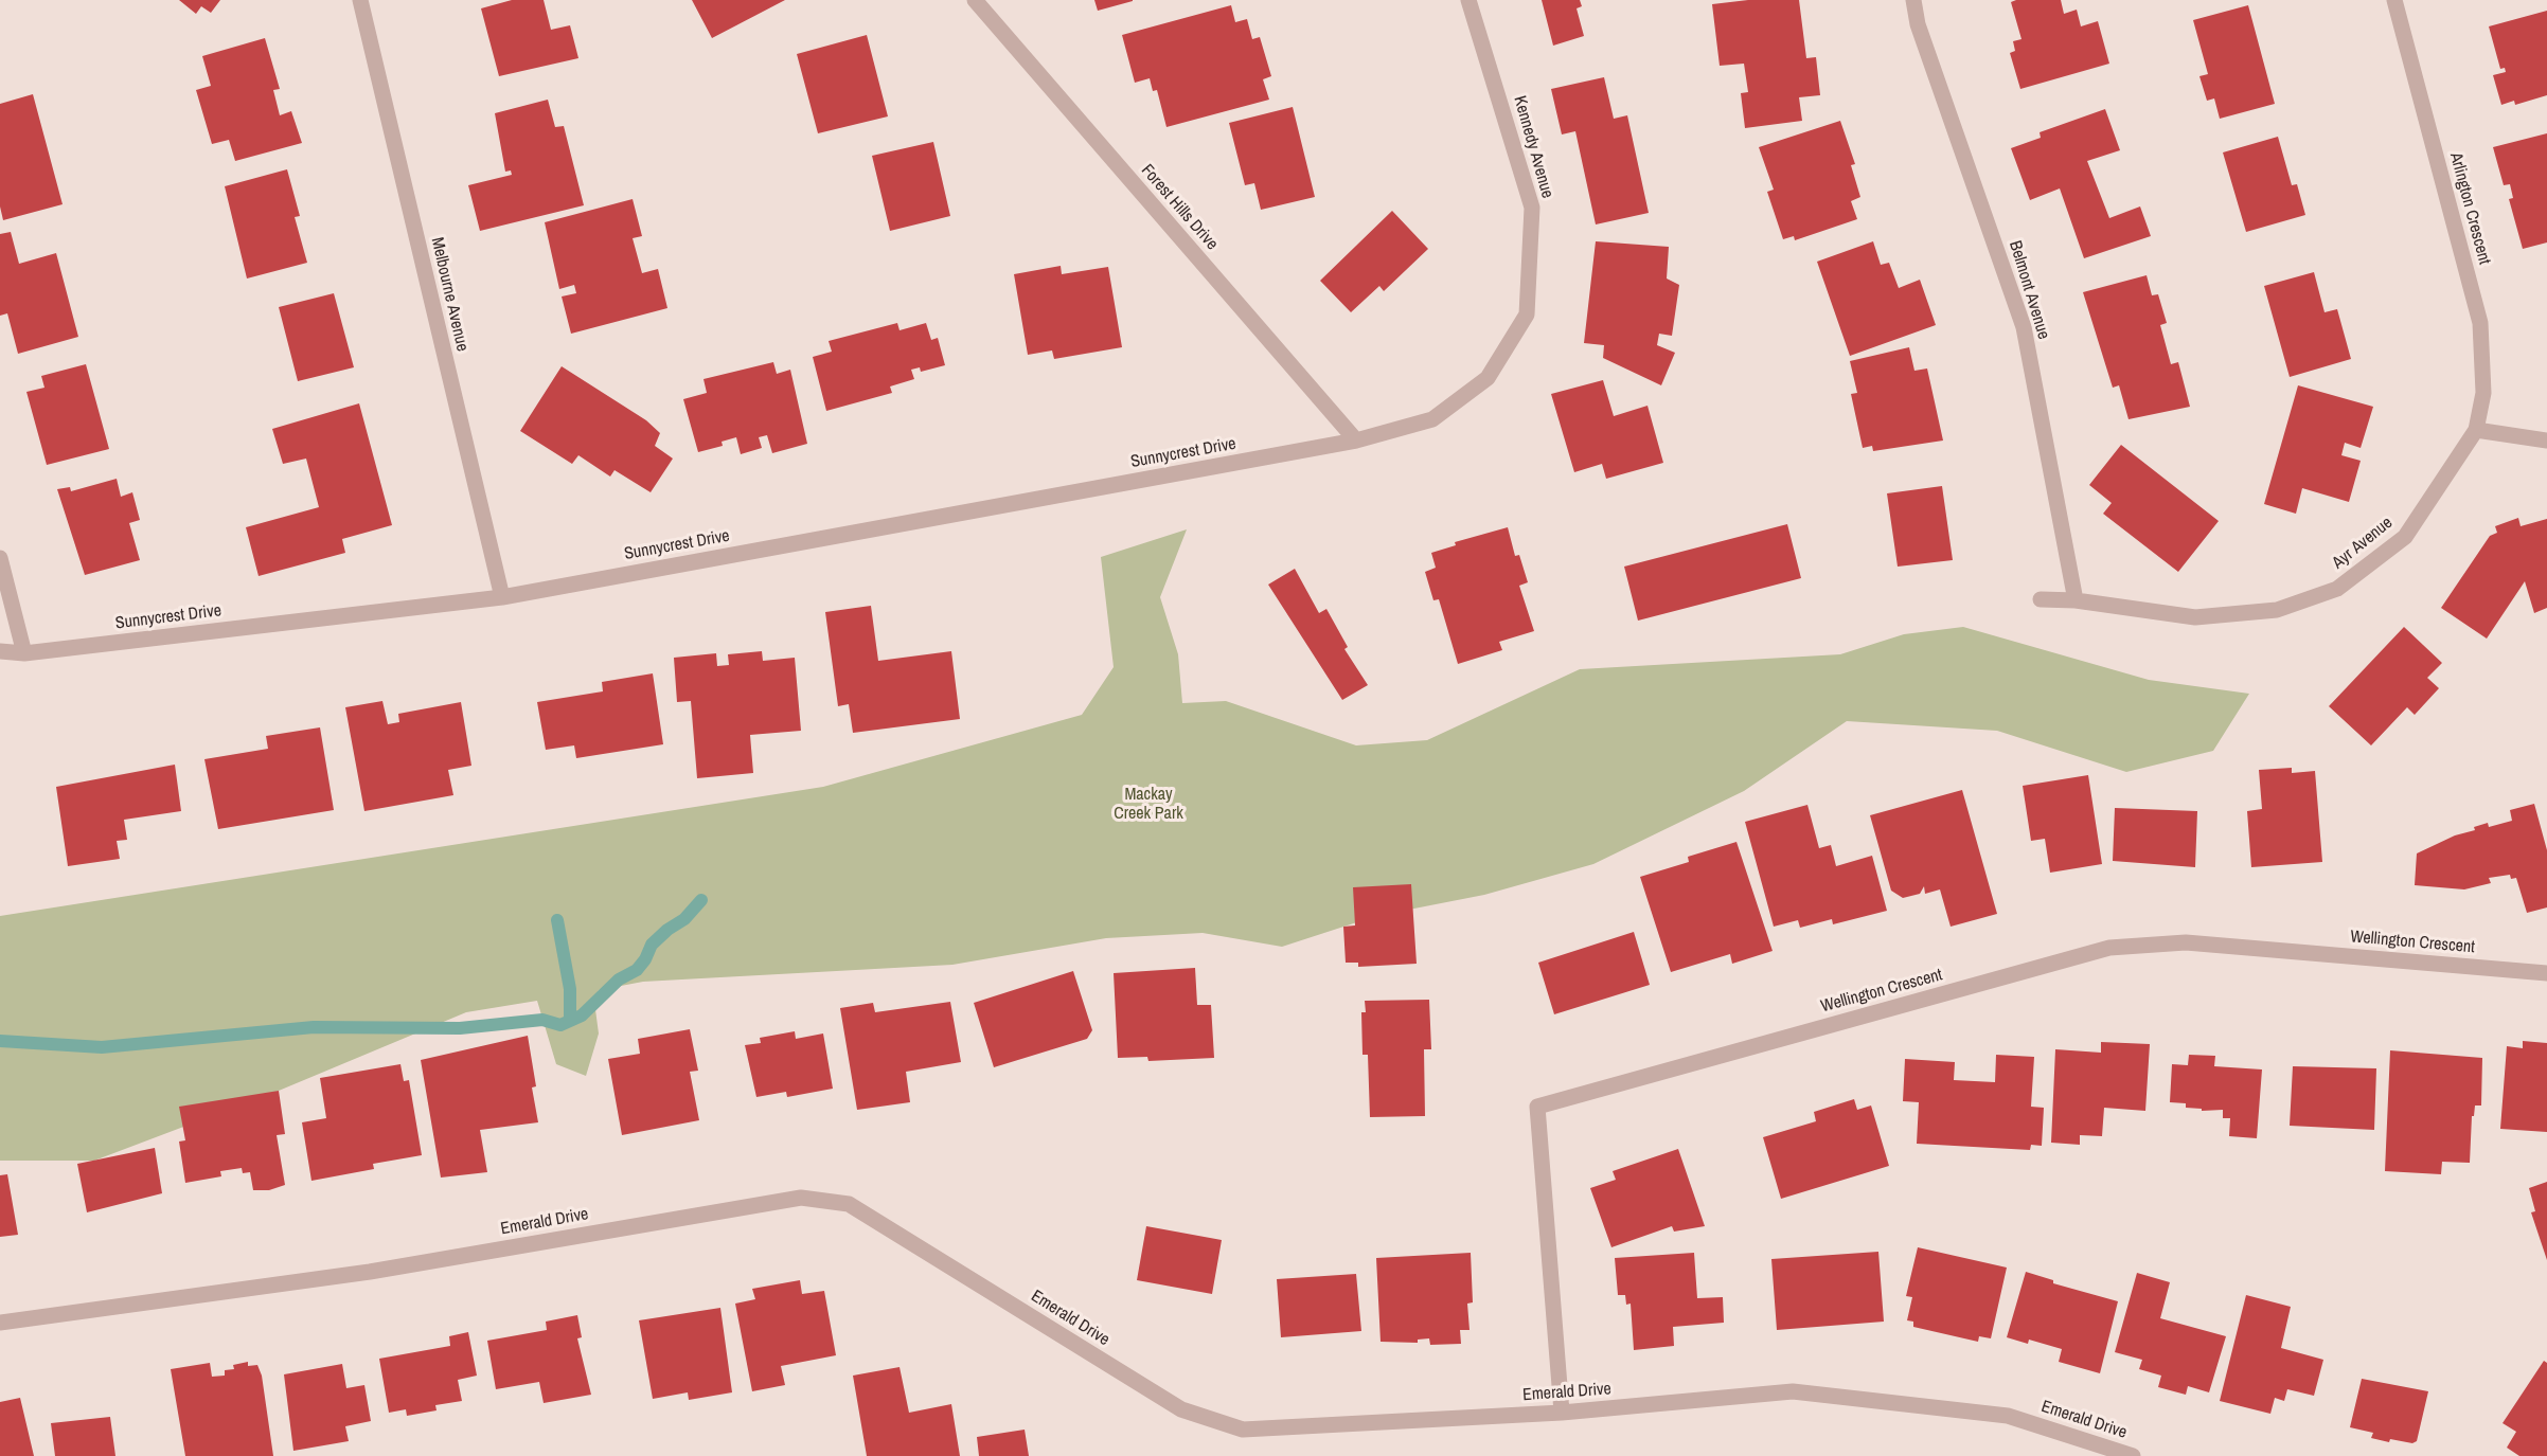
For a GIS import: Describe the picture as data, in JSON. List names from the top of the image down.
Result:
{
  "streets": {
    "street": [
      "Kennedy Avenue",
      "Forest Hills Drive",
      "Arlington Crescent",
      "Belmont Avenue",
      "Melbourne Avenue",
      "Sunnycrest Drive",
      "Ayr Avenue",
      "Wellington Crescent",
      "Emerald Drive"
    ]
  },
  "crossings": [
    ["Kennedy Avenue", "Forest Hills Drive"],
    ["Kennedy Avenue", "Sunnycrest Drive"],
    ["Forest Hills Drive", "Sunnycrest Drive"],
    ["Arlington Crescent", "Ayr Avenue"],
    ["Belmont Avenue", "Ayr Avenue"],
    ["Melbourne Avenue", "Sunnycrest Drive"],
    ["Wellington Crescent", "Emerald Drive"]
  ],
  "parks": ["Mackay Creek Park"]
}
